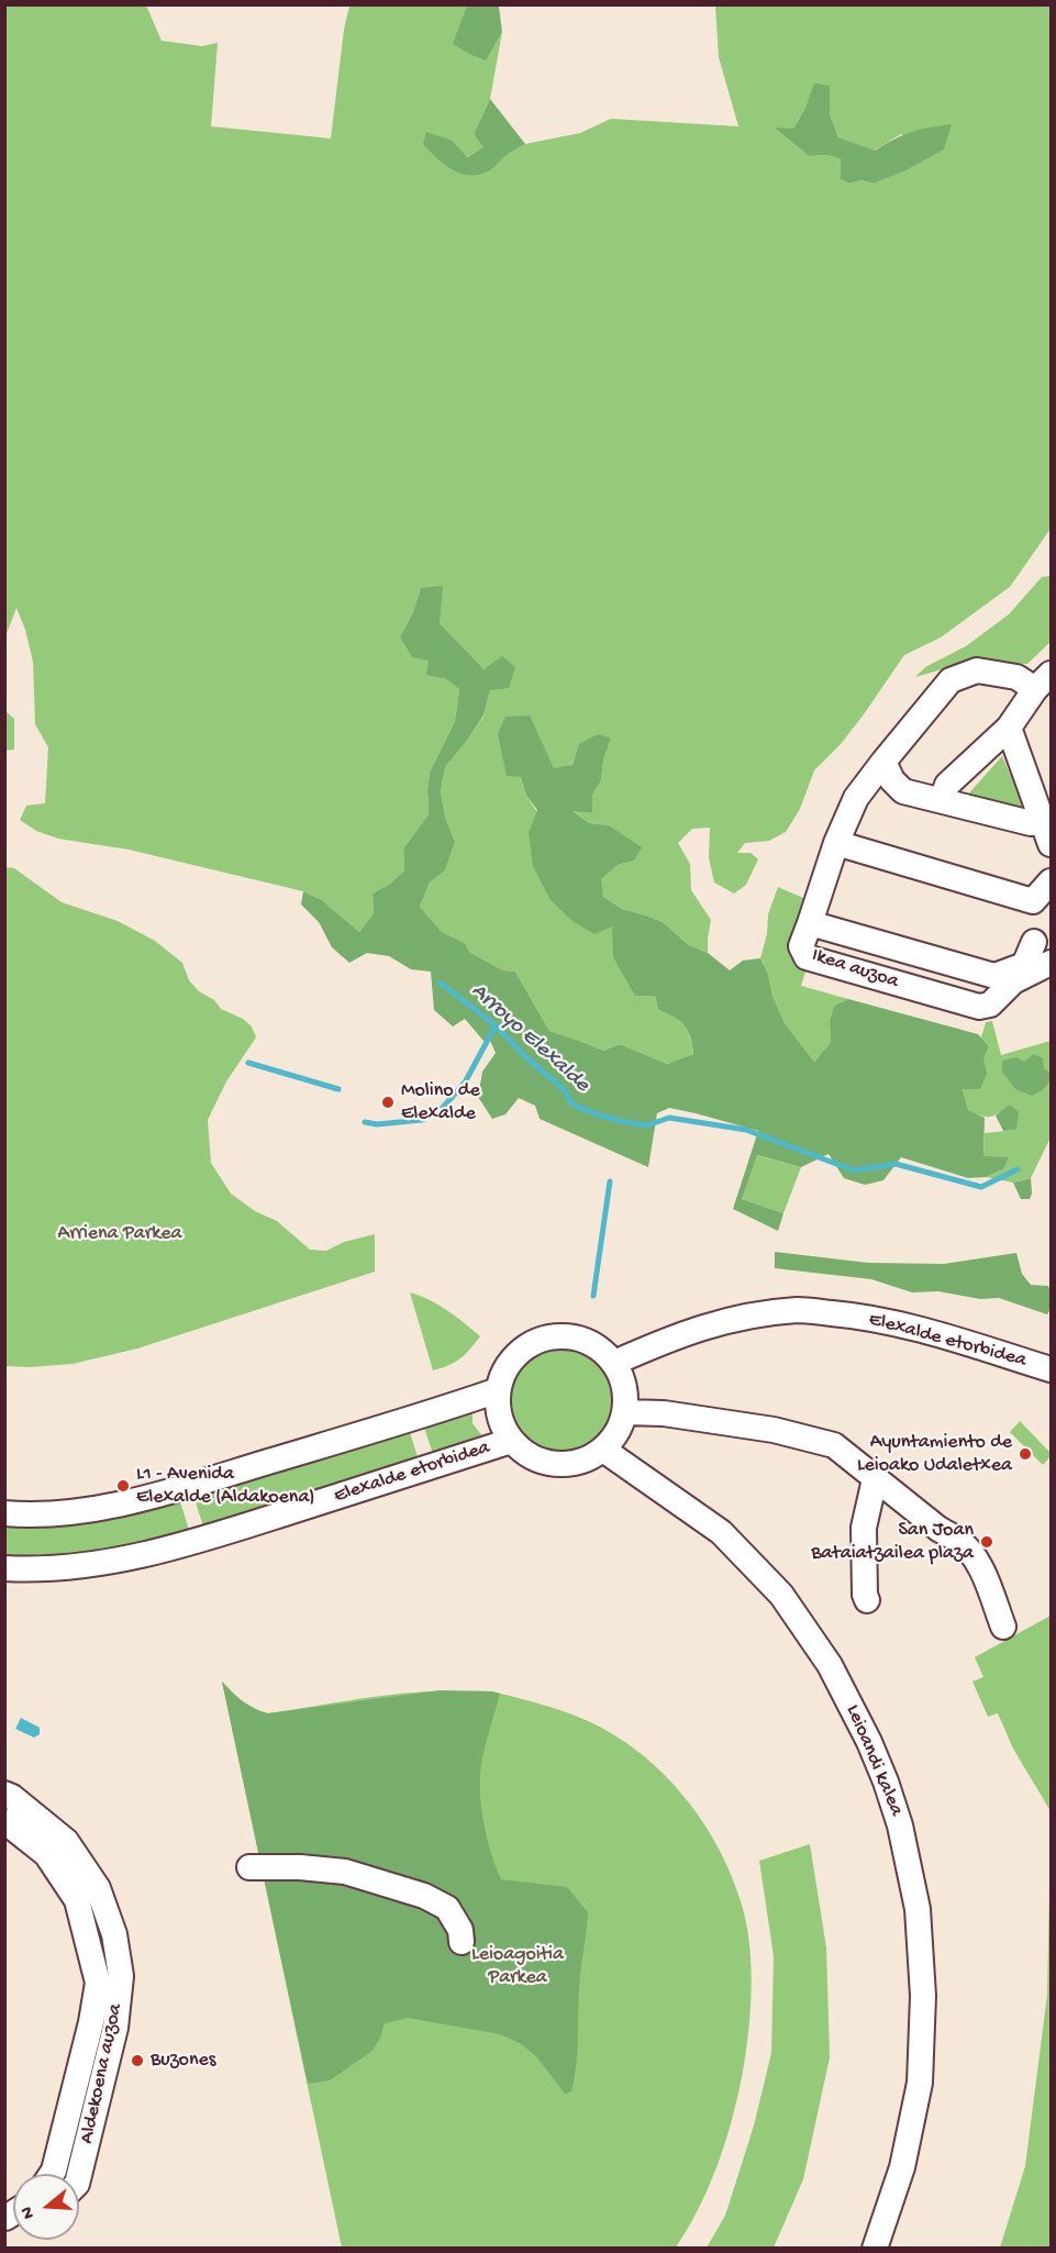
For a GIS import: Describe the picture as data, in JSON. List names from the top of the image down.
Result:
{
  "streets": {
    "street": [
      "Ikea auzoa",
      "Elexalde etorbidea",
      "Leioandi kalea",
      "Aldekoena auzoa"
    ]
  },
  "crossings": [
    ["Elexalde etorbidea", "Leioandi kalea"]
  ],
  "water": ["Arroyo Elexalde"],
  "parks": ["Arriena Parkea", "Leioagoitia Parkea"],
  "places": [
    "Molino de Elexalde",
    "Ayuntamiento de Leioako Udaletxea",
    "L1 - Avenida Elexalde (Aldakoena)",
    "San Joan Bataiatzailea plaza",
    "Buzones"
  ],
  "north": "left"
}
